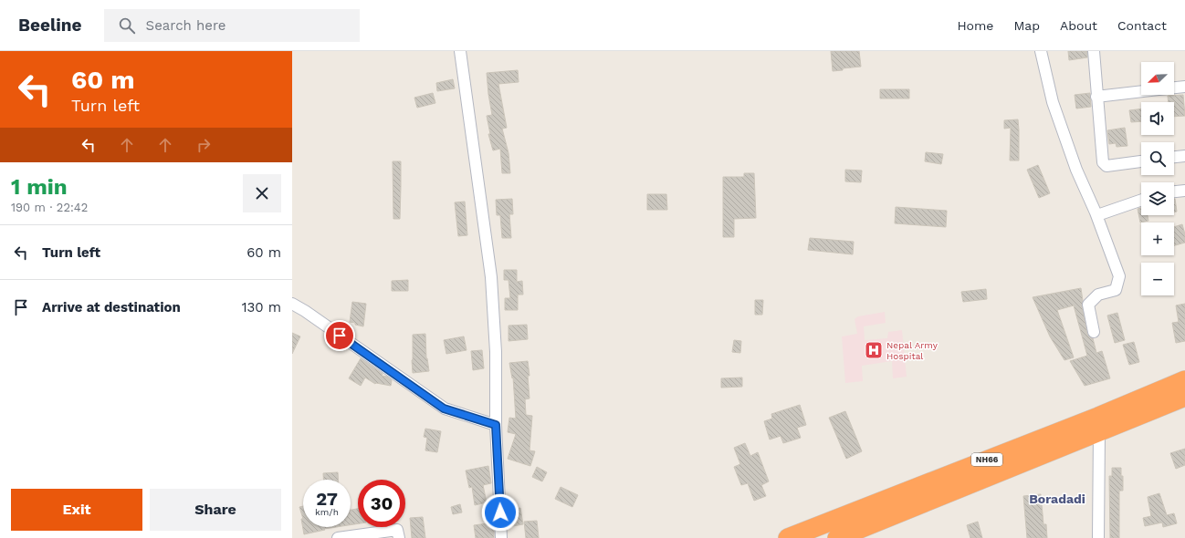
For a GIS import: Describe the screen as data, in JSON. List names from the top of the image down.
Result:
{
  "streets": {
    "highway": ["NH66"]
  },
  "districts": ["Boradadi"],
  "places": {
    "hospital": ["Nepal Army Hospital"]
  },
  "north": "bottom left",
  "page": {
    "header": "Beeline",
    "search": "Search here",
    "nav": [
      "Home",
      "Map",
      "About",
      "Contact"
    ],
    "turn": ["60 m", "Turn left"],
    "map_buttons": ["+", "−"],
    "heading": ["1 min", "190 m · 22:42"],
    "list": [
      {
        "name": "Turn left",
        "value": "60 m"
      },
      {
        "name": "Arrive at destination",
        "value": "130 m"
      }
    ],
    "speed": "27 km/h",
    "limit": "30",
    "buttons": ["Exit", "Share"]
  }
}
